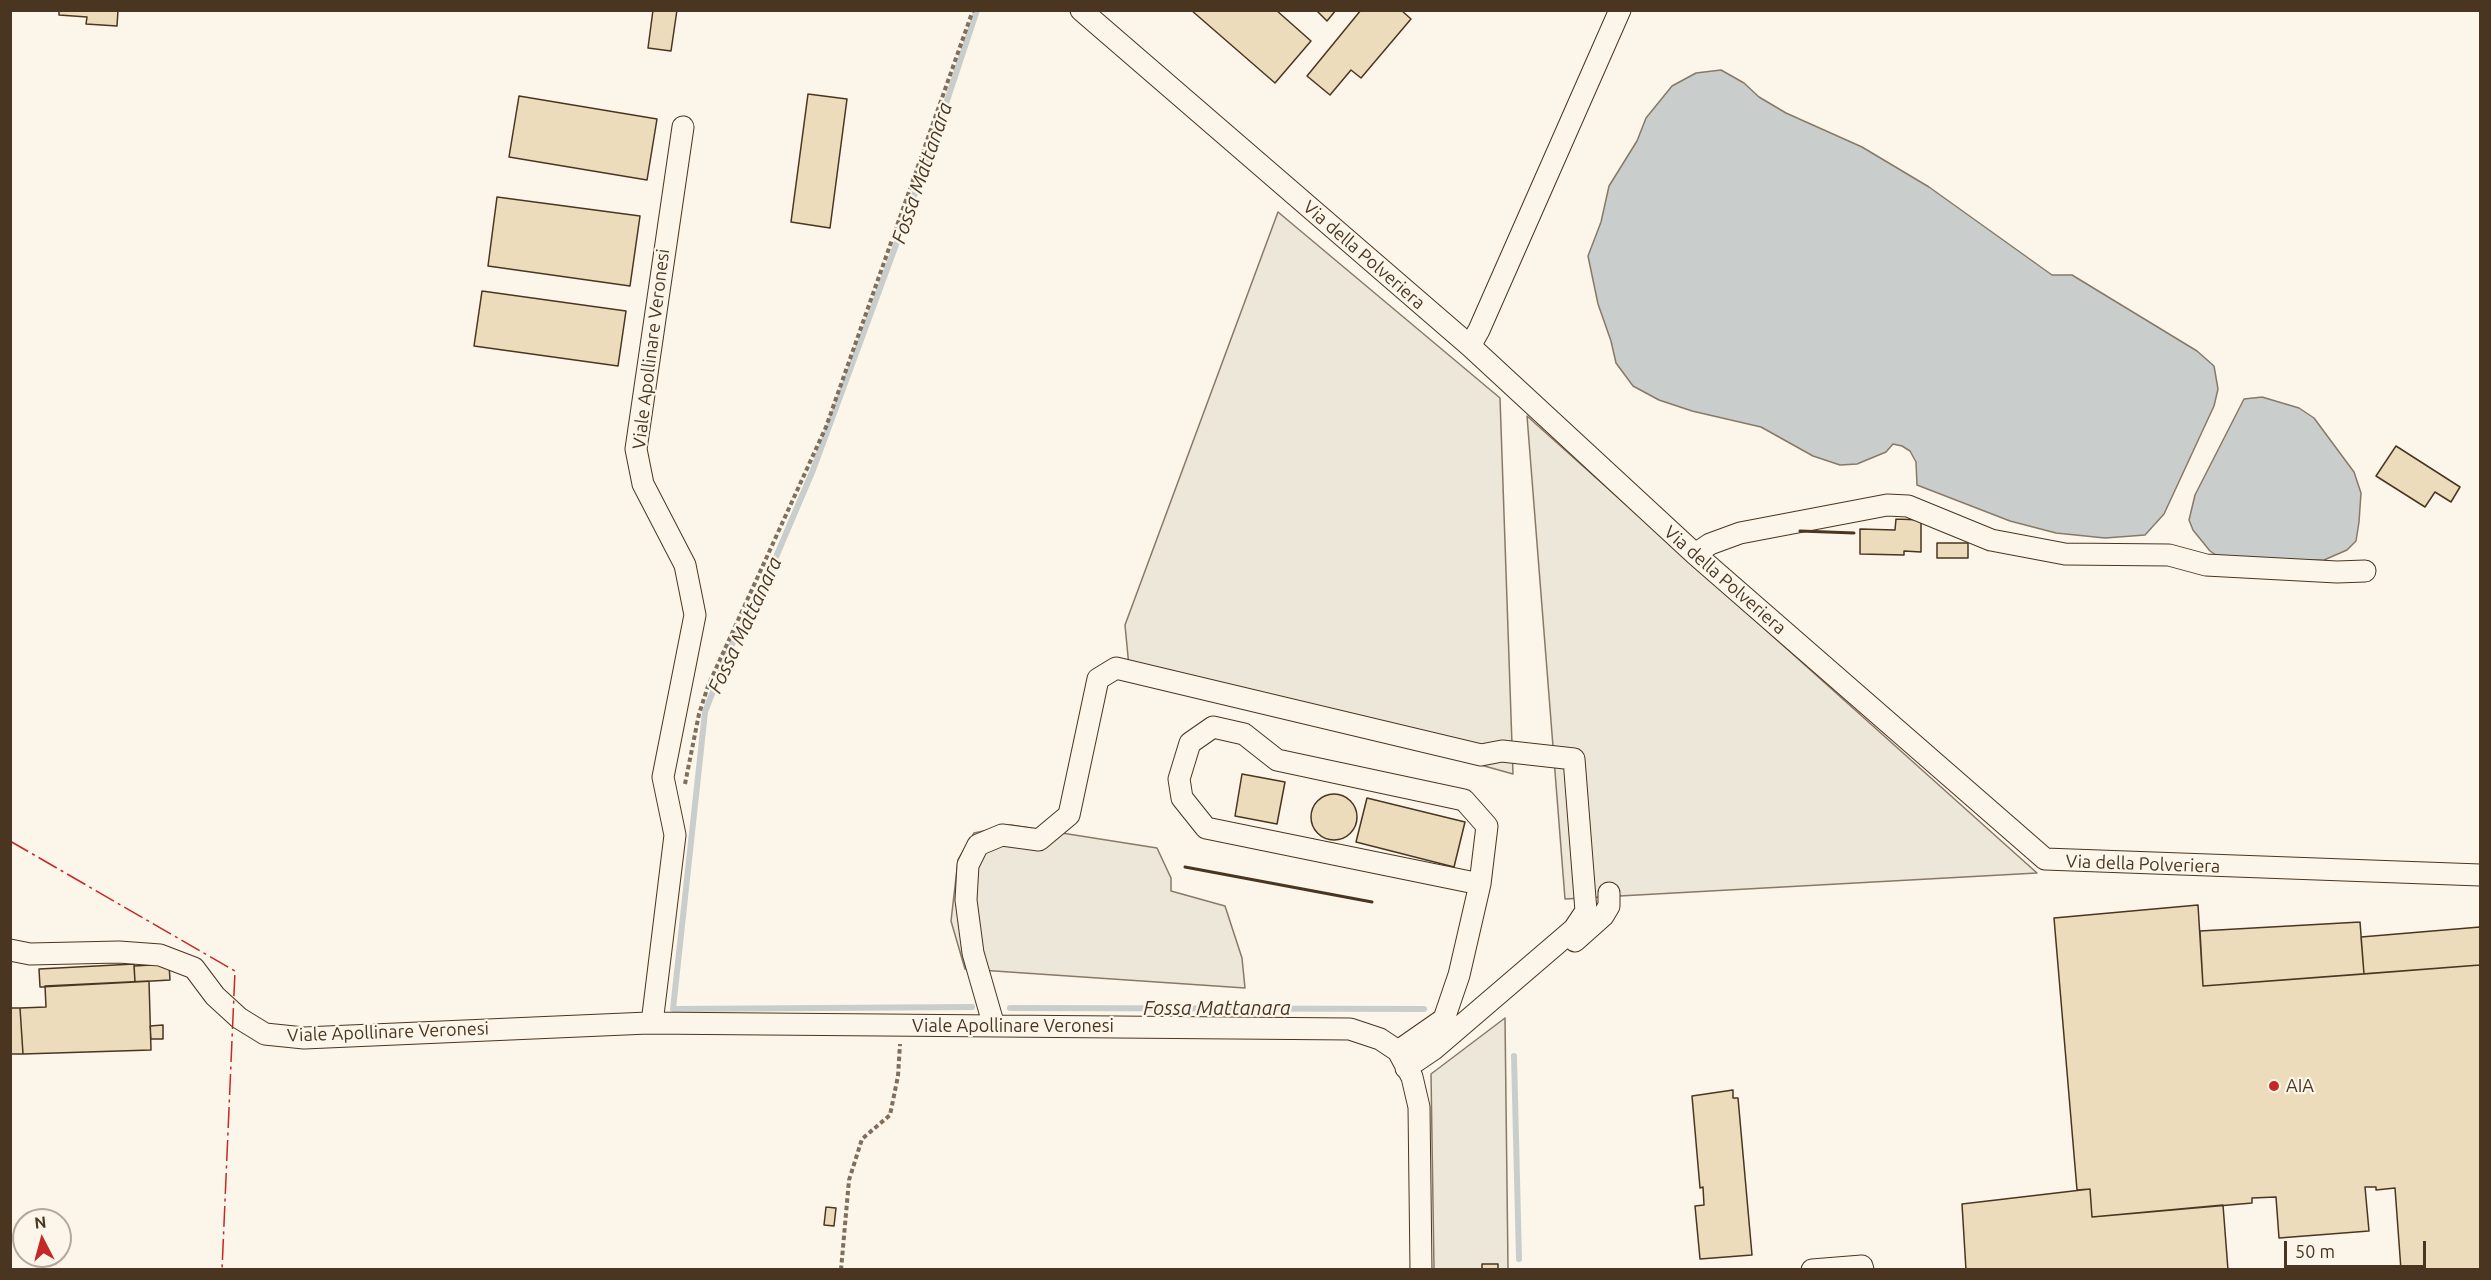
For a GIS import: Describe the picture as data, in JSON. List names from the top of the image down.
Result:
{
  "streets": {
    "street": ["Via della Polveriera", "Viale Apollinare Veronesi"]
  },
  "water": ["Fossa Mattanara"],
  "places": ["AIA"],
  "scale_bar": "50 m",
  "north": "top"
}
